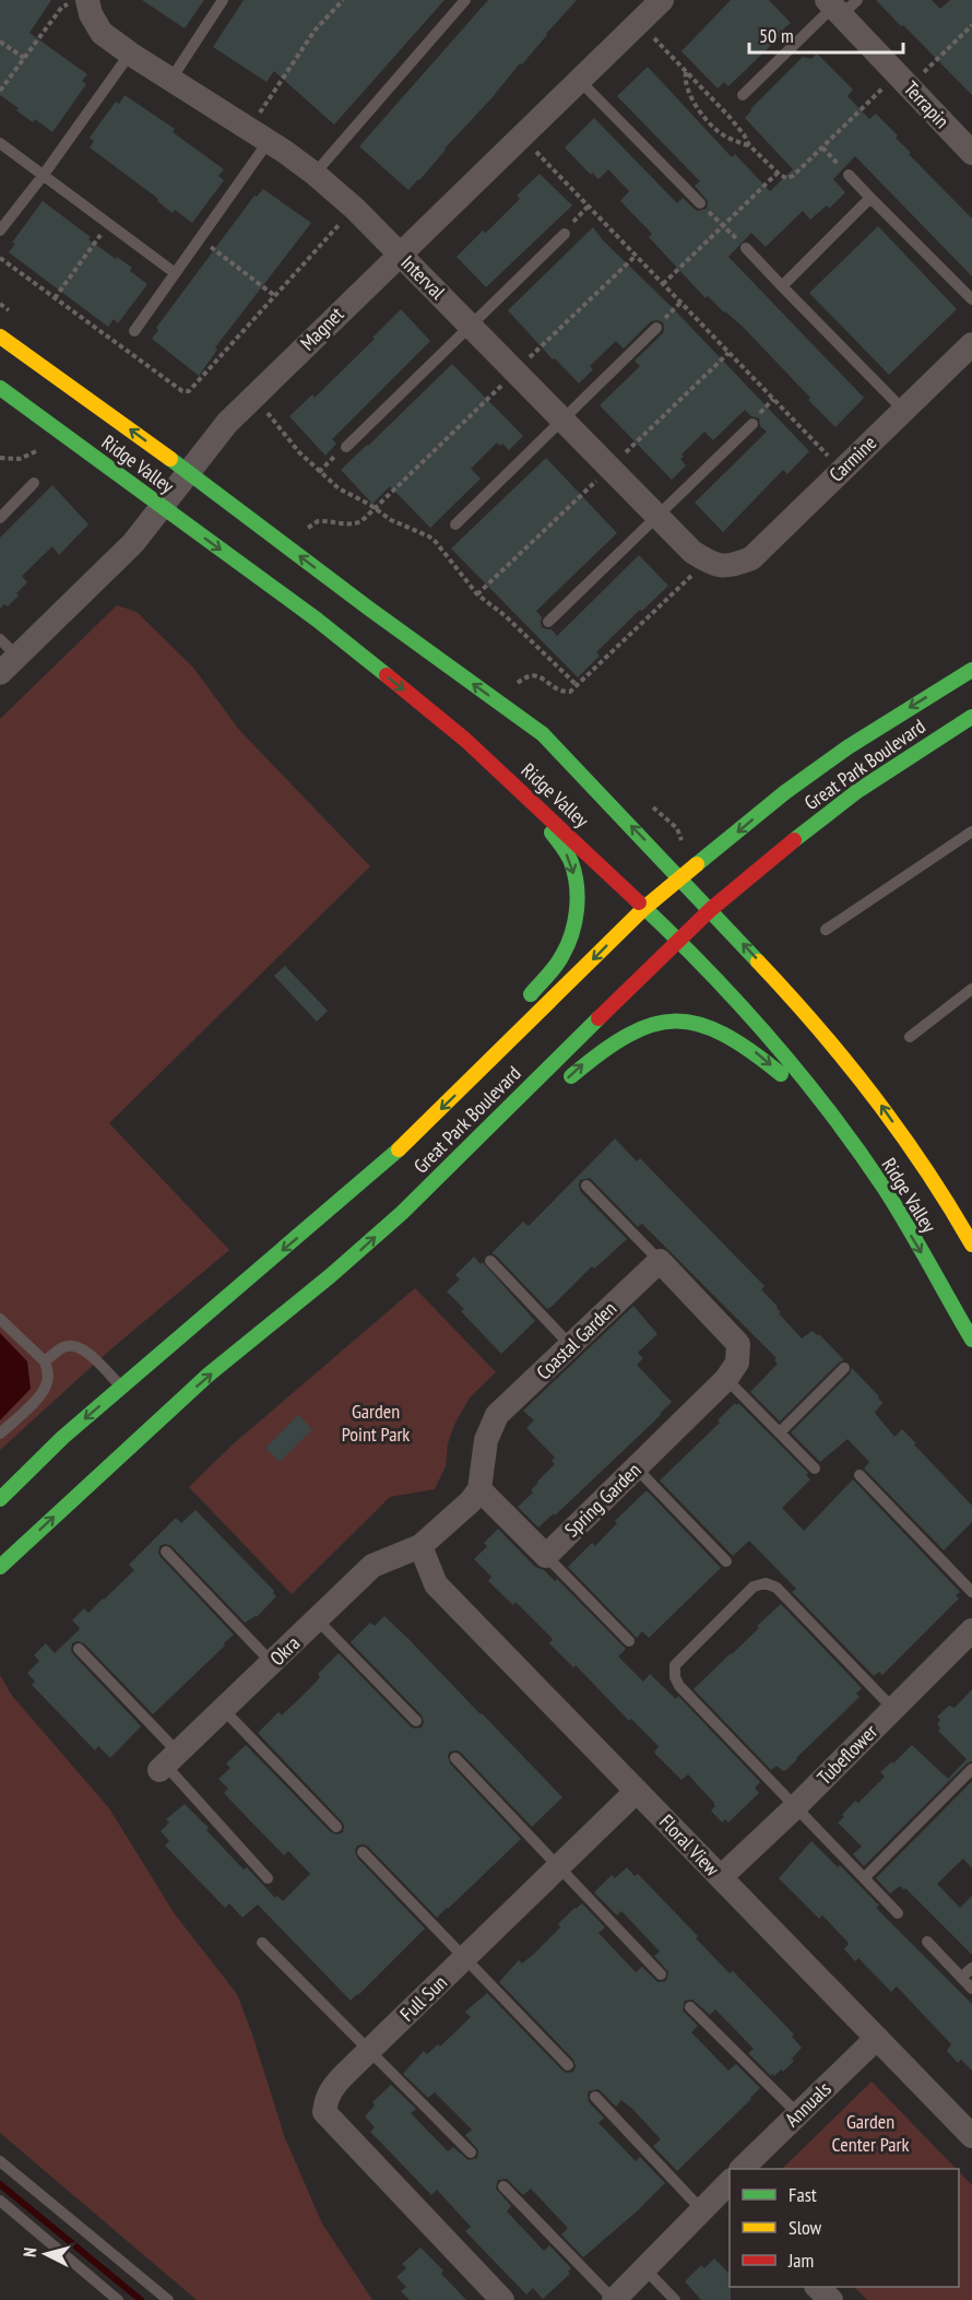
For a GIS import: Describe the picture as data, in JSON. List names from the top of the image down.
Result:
{
  "streets": {
    "main road": ["Ridge Valley", "Great Park Boulevard"],
    "street": [
      "Terrapin",
      "Interval",
      "Magnet",
      "Carmine",
      "Coastal Garden",
      "Spring Garden",
      "Okra",
      "Tubeflower",
      "Floral View",
      "Full Sun",
      "Annuals"
    ]
  },
  "crossings": [
    ["Interval", "Magnet"],
    ["Interval", "Carmine"],
    ["Magnet", "Ridge Valley"],
    ["Ridge Valley", "Great Park Boulevard"],
    ["Okra", "Floral View"],
    ["Tubeflower", "Floral View"],
    ["Floral View", "Full Sun"],
    ["Floral View", "Annuals"]
  ],
  "parks": ["Garden Point Park", "Garden Center Park"],
  "legend": ["Fast", "Slow", "Jam"],
  "scale_bar": "50 m",
  "north": "left"
}
